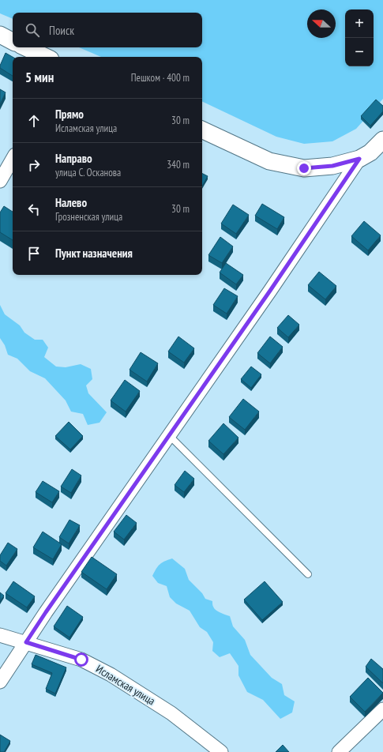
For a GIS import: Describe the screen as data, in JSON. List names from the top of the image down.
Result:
{
  "streets": {
    "street": ["Исламская улица"]
  },
  "north": "left",
  "page": {
    "map_buttons": ["+", "−"],
    "search": "Поиск",
    "heading": ["5 мин", "Пешком · 400 m"],
    "list": [
      ["Прямо", "Исламская улица", "30 m"],
      ["Направо", "улица С. Осканова", "340 m"],
      ["Налево", "Грозненская улица", "30 m"],
      "Пункт назначения"
    ]
  }
}
